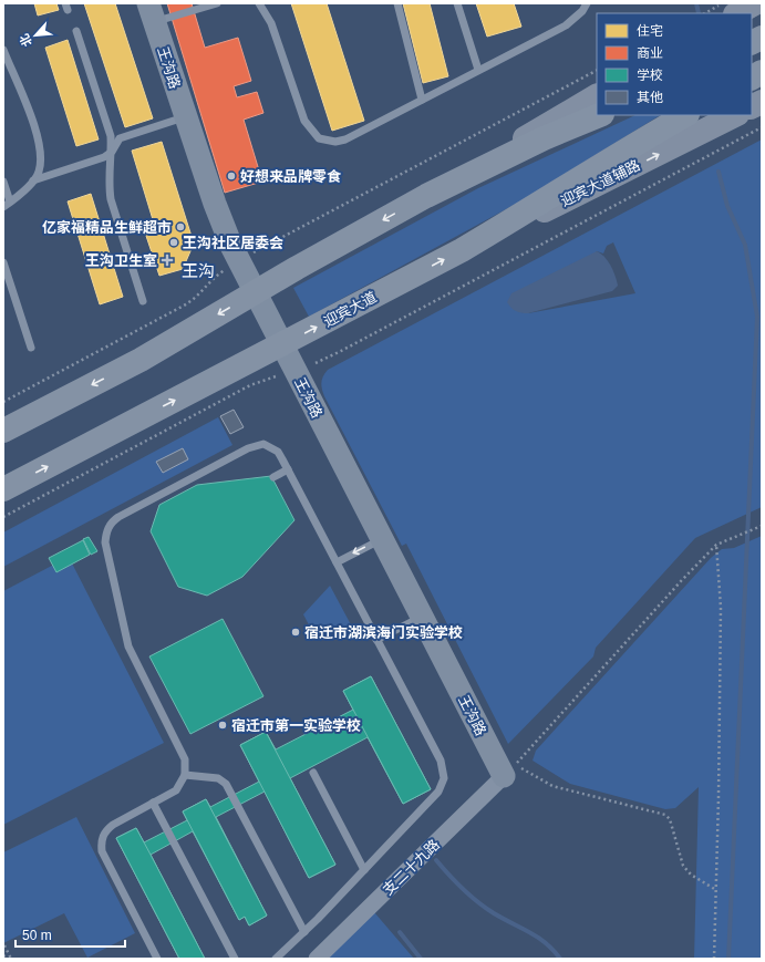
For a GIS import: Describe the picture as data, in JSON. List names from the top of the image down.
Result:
{
  "streets": {
    "highway": ["迎宾大道"],
    "main road": ["迎宾大道辅路"],
    "street": ["王沟路", "支二十九路"]
  },
  "crossings": [
    ["王沟路", "迎宾大道"],
    ["王沟路", "支二十九路"],
    ["迎宾大道辅路", "迎宾大道"]
  ],
  "districts": ["王沟"],
  "places": {
    "other": [
      "好想来品牌零食",
      "亿家福精品生鲜超市",
      "王沟社区居委会",
      "宿迁市湖滨海门实验学校",
      "宿迁市第一实验学校"
    ],
    "health": ["王沟卫生室"]
  },
  "legend": [
    "住宅",
    "商业",
    "学校",
    "其他"
  ],
  "scale_bar": "50 m",
  "north": "bottom left"
}
